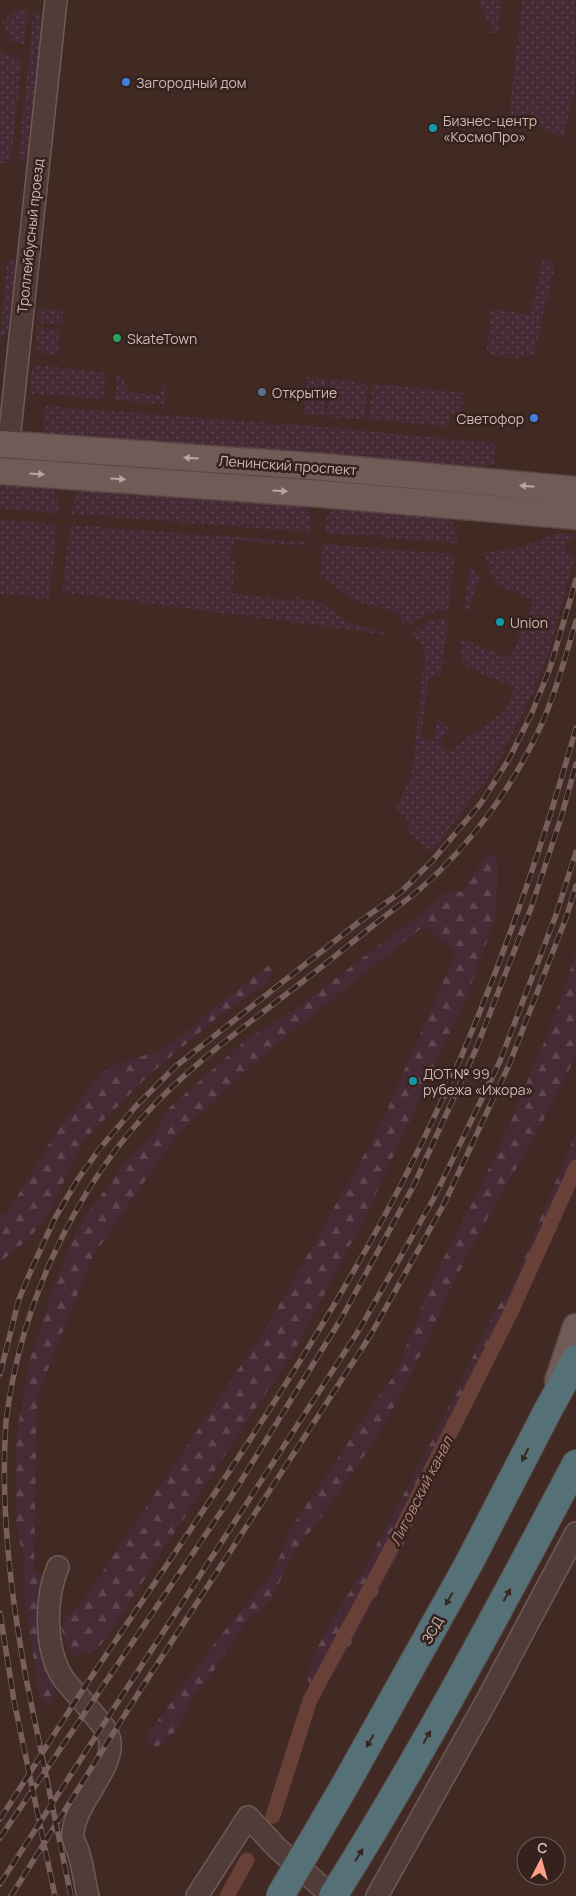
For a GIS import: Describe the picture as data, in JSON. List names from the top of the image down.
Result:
{
  "streets": {
    "highway": ["ЗСД"],
    "main road": ["Ленинский проспект"],
    "street": ["Троллейбусный проезд"]
  },
  "crossings": [
    ["Троллейбусный проезд", "Ленинский проспект"]
  ],
  "water": ["Лиговский канал"],
  "places": [
    "Загородный дом",
    "Бизнес-центр «КосмоПро»",
    "SkateTown",
    "Открытие",
    "Светофор",
    "Union",
    "ДОТ № 99 рубежа «Ижора»"
  ],
  "north": "top"
}
